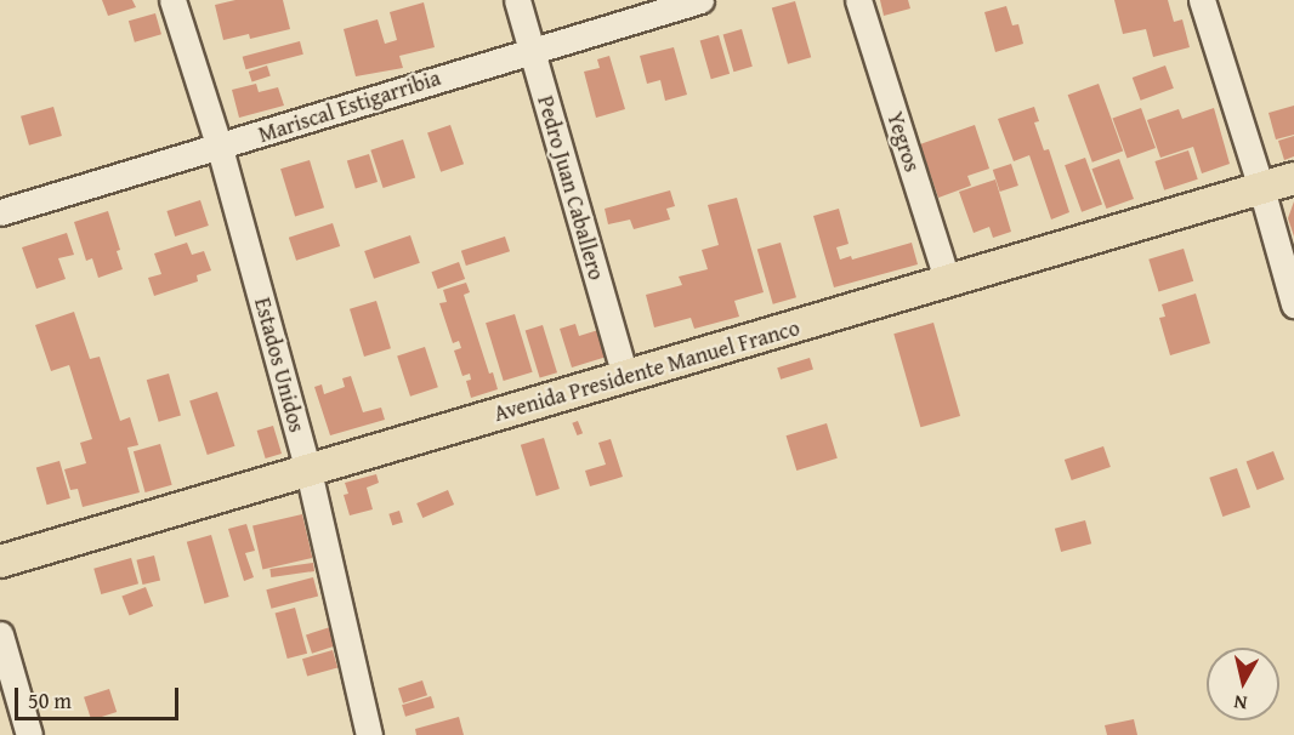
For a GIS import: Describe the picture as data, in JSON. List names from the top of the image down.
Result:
{
  "streets": {
    "main road": ["Avenida Presidente Manuel Franco"],
    "street": [
      "Mariscal Estigarribia",
      "Yegros",
      "Pedro Juan Caballero",
      "Estados Unidos"
    ]
  },
  "crossings": [
    ["Mariscal Estigarribia", "Pedro Juan Caballero"],
    ["Mariscal Estigarribia", "Estados Unidos"],
    ["Yegros", "Avenida Presidente Manuel Franco"],
    ["Pedro Juan Caballero", "Avenida Presidente Manuel Franco"],
    ["Estados Unidos", "Avenida Presidente Manuel Franco"]
  ],
  "scale_bar": "50 m",
  "north": "bottom"
}
